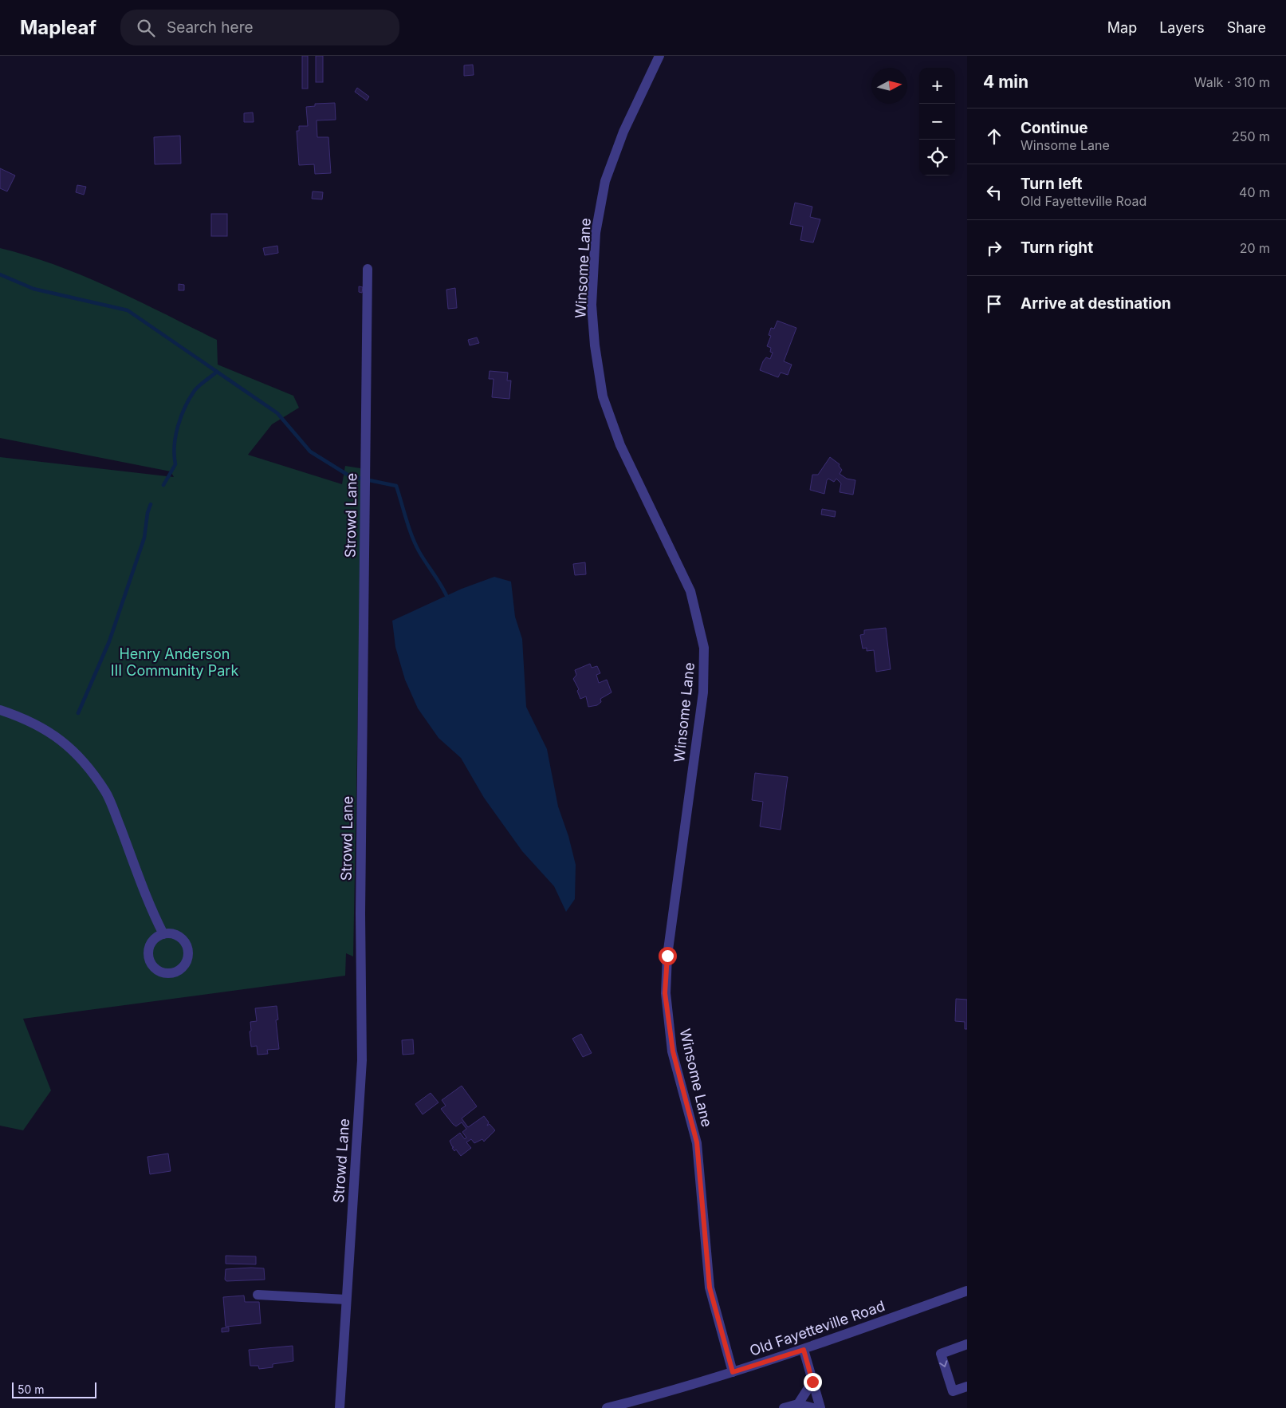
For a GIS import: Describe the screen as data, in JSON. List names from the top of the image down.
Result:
{
  "streets": {
    "street": ["Winsome Lane", "Strowd Lane", "Old Fayetteville Road"]
  },
  "crossings": [
    ["Winsome Lane", "Old Fayetteville Road"]
  ],
  "parks": ["Henry Anderson III Community Park"],
  "scale_bar": "50 m",
  "north": "right",
  "page": {
    "header": "Mapleaf",
    "search": "Search here",
    "nav": ["Map", "Layers", "Share"],
    "heading": ["4 min", "Walk · 310 m"],
    "map_buttons": ["+", "−"],
    "list": [
      ["Continue", "Winsome Lane", "250 m"],
      ["Turn left", "Old Fayetteville Road", "40 m"],
      ["Turn right", "20 m"],
      "Arrive at destination"
    ],
    "scale": "50 m"
  }
}
